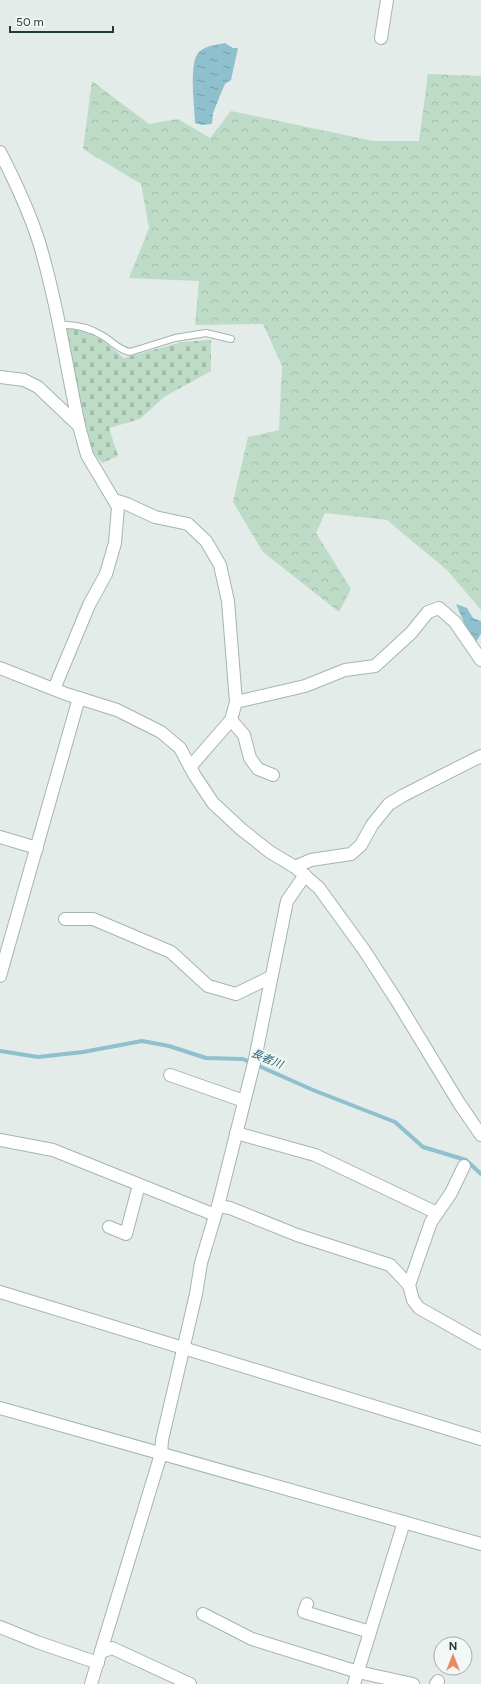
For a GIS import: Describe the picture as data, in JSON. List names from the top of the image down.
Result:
{
  "water": ["長者川"],
  "scale_bar": "50 m",
  "north": "top"
}
